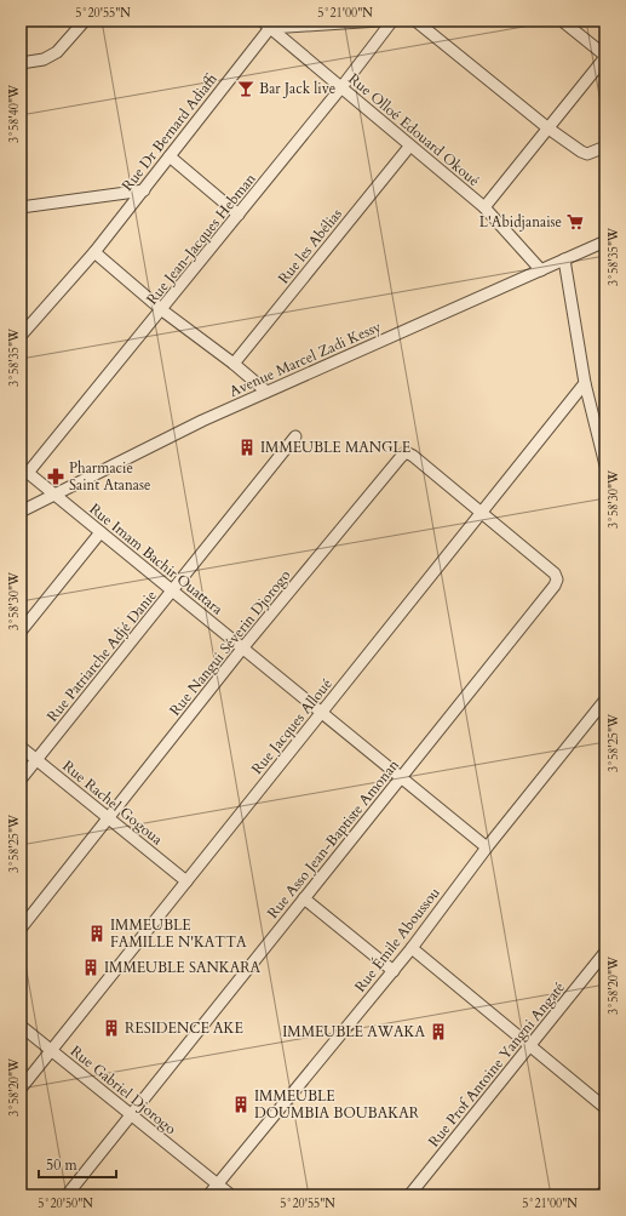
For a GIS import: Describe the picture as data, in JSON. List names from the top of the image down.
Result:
{
  "streets": {
    "street": [
      "Rue Olloé Edouard Okoué",
      "Rue Dr Bernard Adiaffi",
      "Rue Jean-Jacques Hebman",
      "Rue les Abélias",
      "Avenue Marcel Zadi Kessy",
      "Rue Imam Bachir Ouattara",
      "Rue Nangui Séverin Djorogo",
      "Rue Patriarche Adjé Danie",
      "Rue Jacques Alloué",
      "Rue Rachel Gogoua",
      "Rue Asso Jean-Baptiste Amonan",
      "Rue Émile Aboussou",
      "Rue Prof Antoine Yangni Angaté",
      "Rue Gabriel Djorogo"
    ]
  },
  "crossings": [
    ["Rue Olloé Edouard Okoué", "Rue Dr Bernard Adiaffi"],
    ["Rue Olloé Edouard Okoué", "Rue Jean-Jacques Hebman"],
    ["Rue Olloé Edouard Okoué", "Rue les Abélias"],
    ["Rue Olloé Edouard Okoué", "Avenue Marcel Zadi Kessy"],
    ["Rue Jean-Jacques Hebman", "Rue Imam Bachir Ouattara"],
    ["Avenue Marcel Zadi Kessy", "Rue Imam Bachir Ouattara"],
    ["Rue Imam Bachir Ouattara", "Rue Nangui Séverin Djorogo"],
    ["Rue Imam Bachir Ouattara", "Rue Patriarche Adjé Danie"],
    ["Rue Imam Bachir Ouattara", "Rue Jacques Alloué"],
    ["Rue Imam Bachir Ouattara", "Rue Asso Jean-Baptiste Amonan"],
    ["Rue Imam Bachir Ouattara", "Rue Émile Aboussou"],
    ["Rue Nangui Séverin Djorogo", "Rue Jacques Alloué"],
    ["Rue Nangui Séverin Djorogo", "Rue Rachel Gogoua"],
    ["Rue Nangui Séverin Djorogo", "Rue Asso Jean-Baptiste Amonan"],
    ["Rue Patriarche Adjé Danie", "Rue Rachel Gogoua"],
    ["Rue Jacques Alloué", "Rue Rachel Gogoua"],
    ["Rue Jacques Alloué", "Rue Asso Jean-Baptiste Amonan"],
    ["Rue Jacques Alloué", "Rue Gabriel Djorogo"],
    ["Rue Asso Jean-Baptiste Amonan", "Rue Gabriel Djorogo"],
    ["Rue Émile Aboussou", "Rue Gabriel Djorogo"]
  ],
  "places": {
    "bar": ["Bar Jack live"],
    "supermarket": ["L'Abidjanaise"],
    "building": [
      "IMMEUBLE MANGLE",
      "IMMEUBLE FAMILLE N'KATTA",
      "IMMEUBLE SANKARA",
      "RESIDENCE AKE",
      "IMMEUBLE AWAKA",
      "IMMEUBLE DOUMBIA BOUBAKAR"
    ],
    "pharmacy": ["Pharmacie Saint Atanase"]
  },
  "scale_bar": "50 m",
  "coordinates": [
    "5°20'55\"N",
    "5°21'00\"N",
    "3°58'40\"W",
    "3°58'35\"W",
    "3°58'30\"W",
    "3°58'25\"W",
    "3°58'20\"W",
    "5°20'50\"N"
  ]
}
